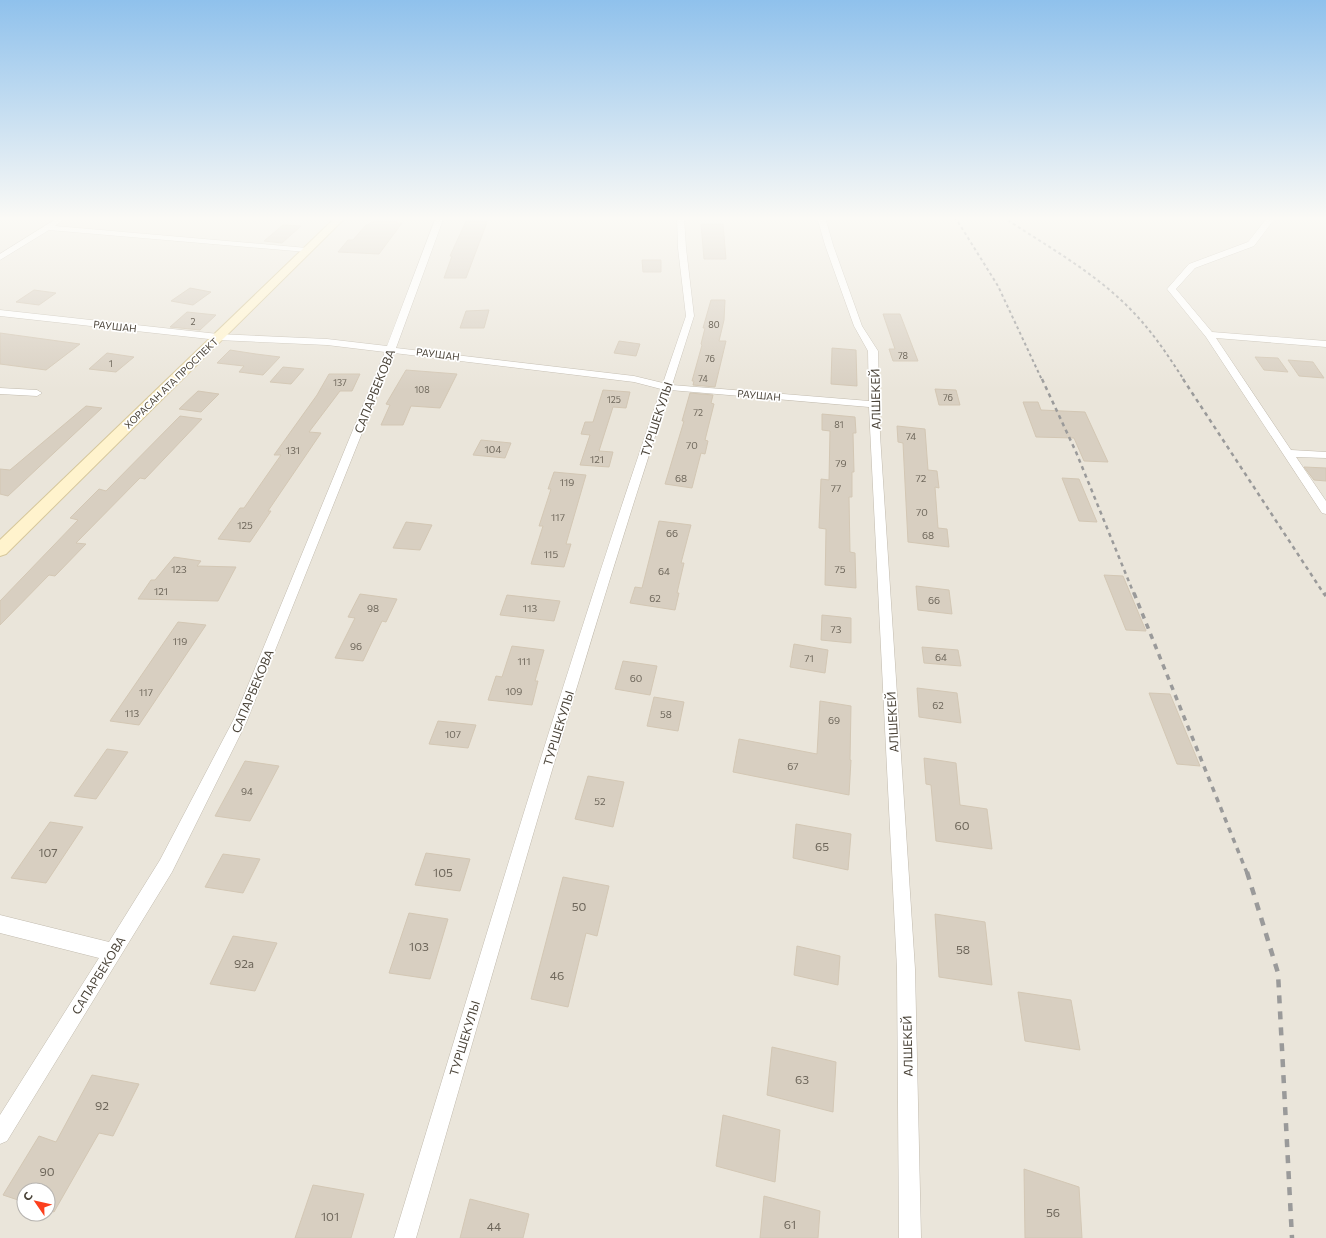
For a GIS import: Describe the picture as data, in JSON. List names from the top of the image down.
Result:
{
  "streets": {
    "main road": ["ХОРАСАН АТА ПРОСПЕКТ"],
    "street": [
      "РАУШАН",
      "САПАРБЕКОВА",
      "АЛШЕКЕЙ",
      "ТУРШЕКУЛЫ"
    ]
  },
  "crossings": [
    ["РАУШАН", "ХОРАСАН АТА ПРОСПЕКТ"],
    ["РАУШАН", "САПАРБЕКОВА"],
    ["РАУШАН", "АЛШЕКЕЙ"],
    ["РАУШАН", "ТУРШЕКУЛЫ"]
  ],
  "house_numbers": [
    "2",
    "80",
    "78",
    "76",
    "1",
    "74",
    "137",
    "108",
    "76",
    "125",
    "72",
    "81",
    "74",
    "70",
    "104",
    "131",
    "121",
    "79",
    "68",
    "72",
    "119",
    "77",
    "70",
    "117",
    "125",
    "66",
    "68",
    "115",
    "123",
    "75",
    "64",
    "121",
    "62",
    "66",
    "98",
    "113",
    "73",
    "119",
    "96",
    "64",
    "71",
    "111",
    "60",
    "109",
    "117",
    "62",
    "113",
    "58",
    "69",
    "107",
    "67",
    "94",
    "52",
    "60",
    "65",
    "107",
    "105",
    "50",
    "103",
    "58",
    "92а",
    "46",
    "63",
    "92",
    "90",
    "56",
    "101",
    "61",
    "44"
  ],
  "north": "top left"
}
